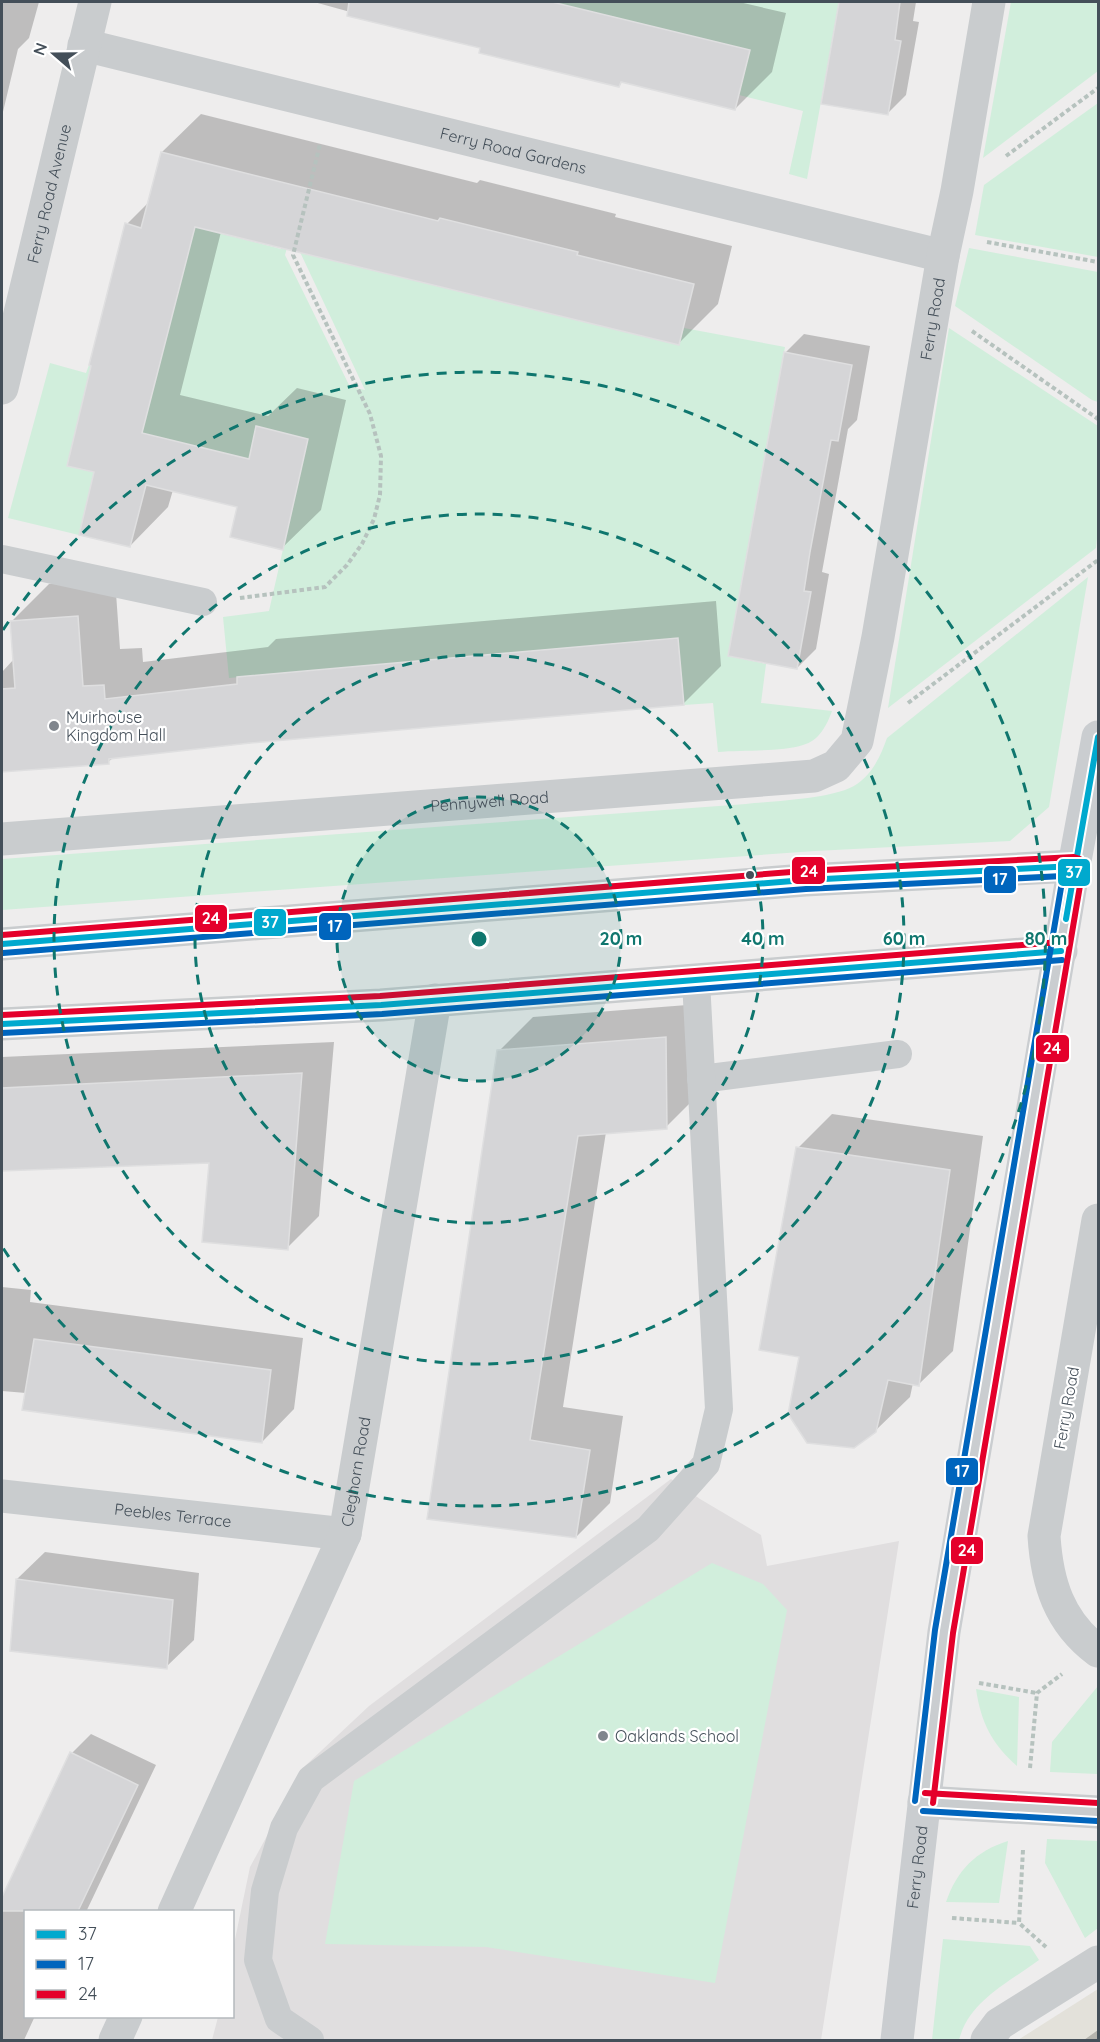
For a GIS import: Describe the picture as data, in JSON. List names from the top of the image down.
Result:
{
  "streets": {
    "main road": ["Ferry Road"],
    "street": [
      "Ferry Road Gardens",
      "Ferry Road Avenue",
      "Pennywell Road",
      "Cleghorn Road",
      "Peebles Terrace"
    ]
  },
  "crossings": [
    ["Ferry Road Gardens", "Ferry Road Avenue"],
    ["Ferry Road Gardens", "Ferry Road"],
    ["Ferry Road", "Pennywell Road"],
    ["Cleghorn Road", "Peebles Terrace"]
  ],
  "places": ["Muirhouse Kingdom Hall", "Oaklands School"],
  "lines": ["transit line 37", "transit line 24", "transit line 17"],
  "legend": ["37", "17", "24"],
  "north": "left",
  "rings": [
    "20 m",
    "40 m",
    "60 m",
    "80 m"
  ]
}
